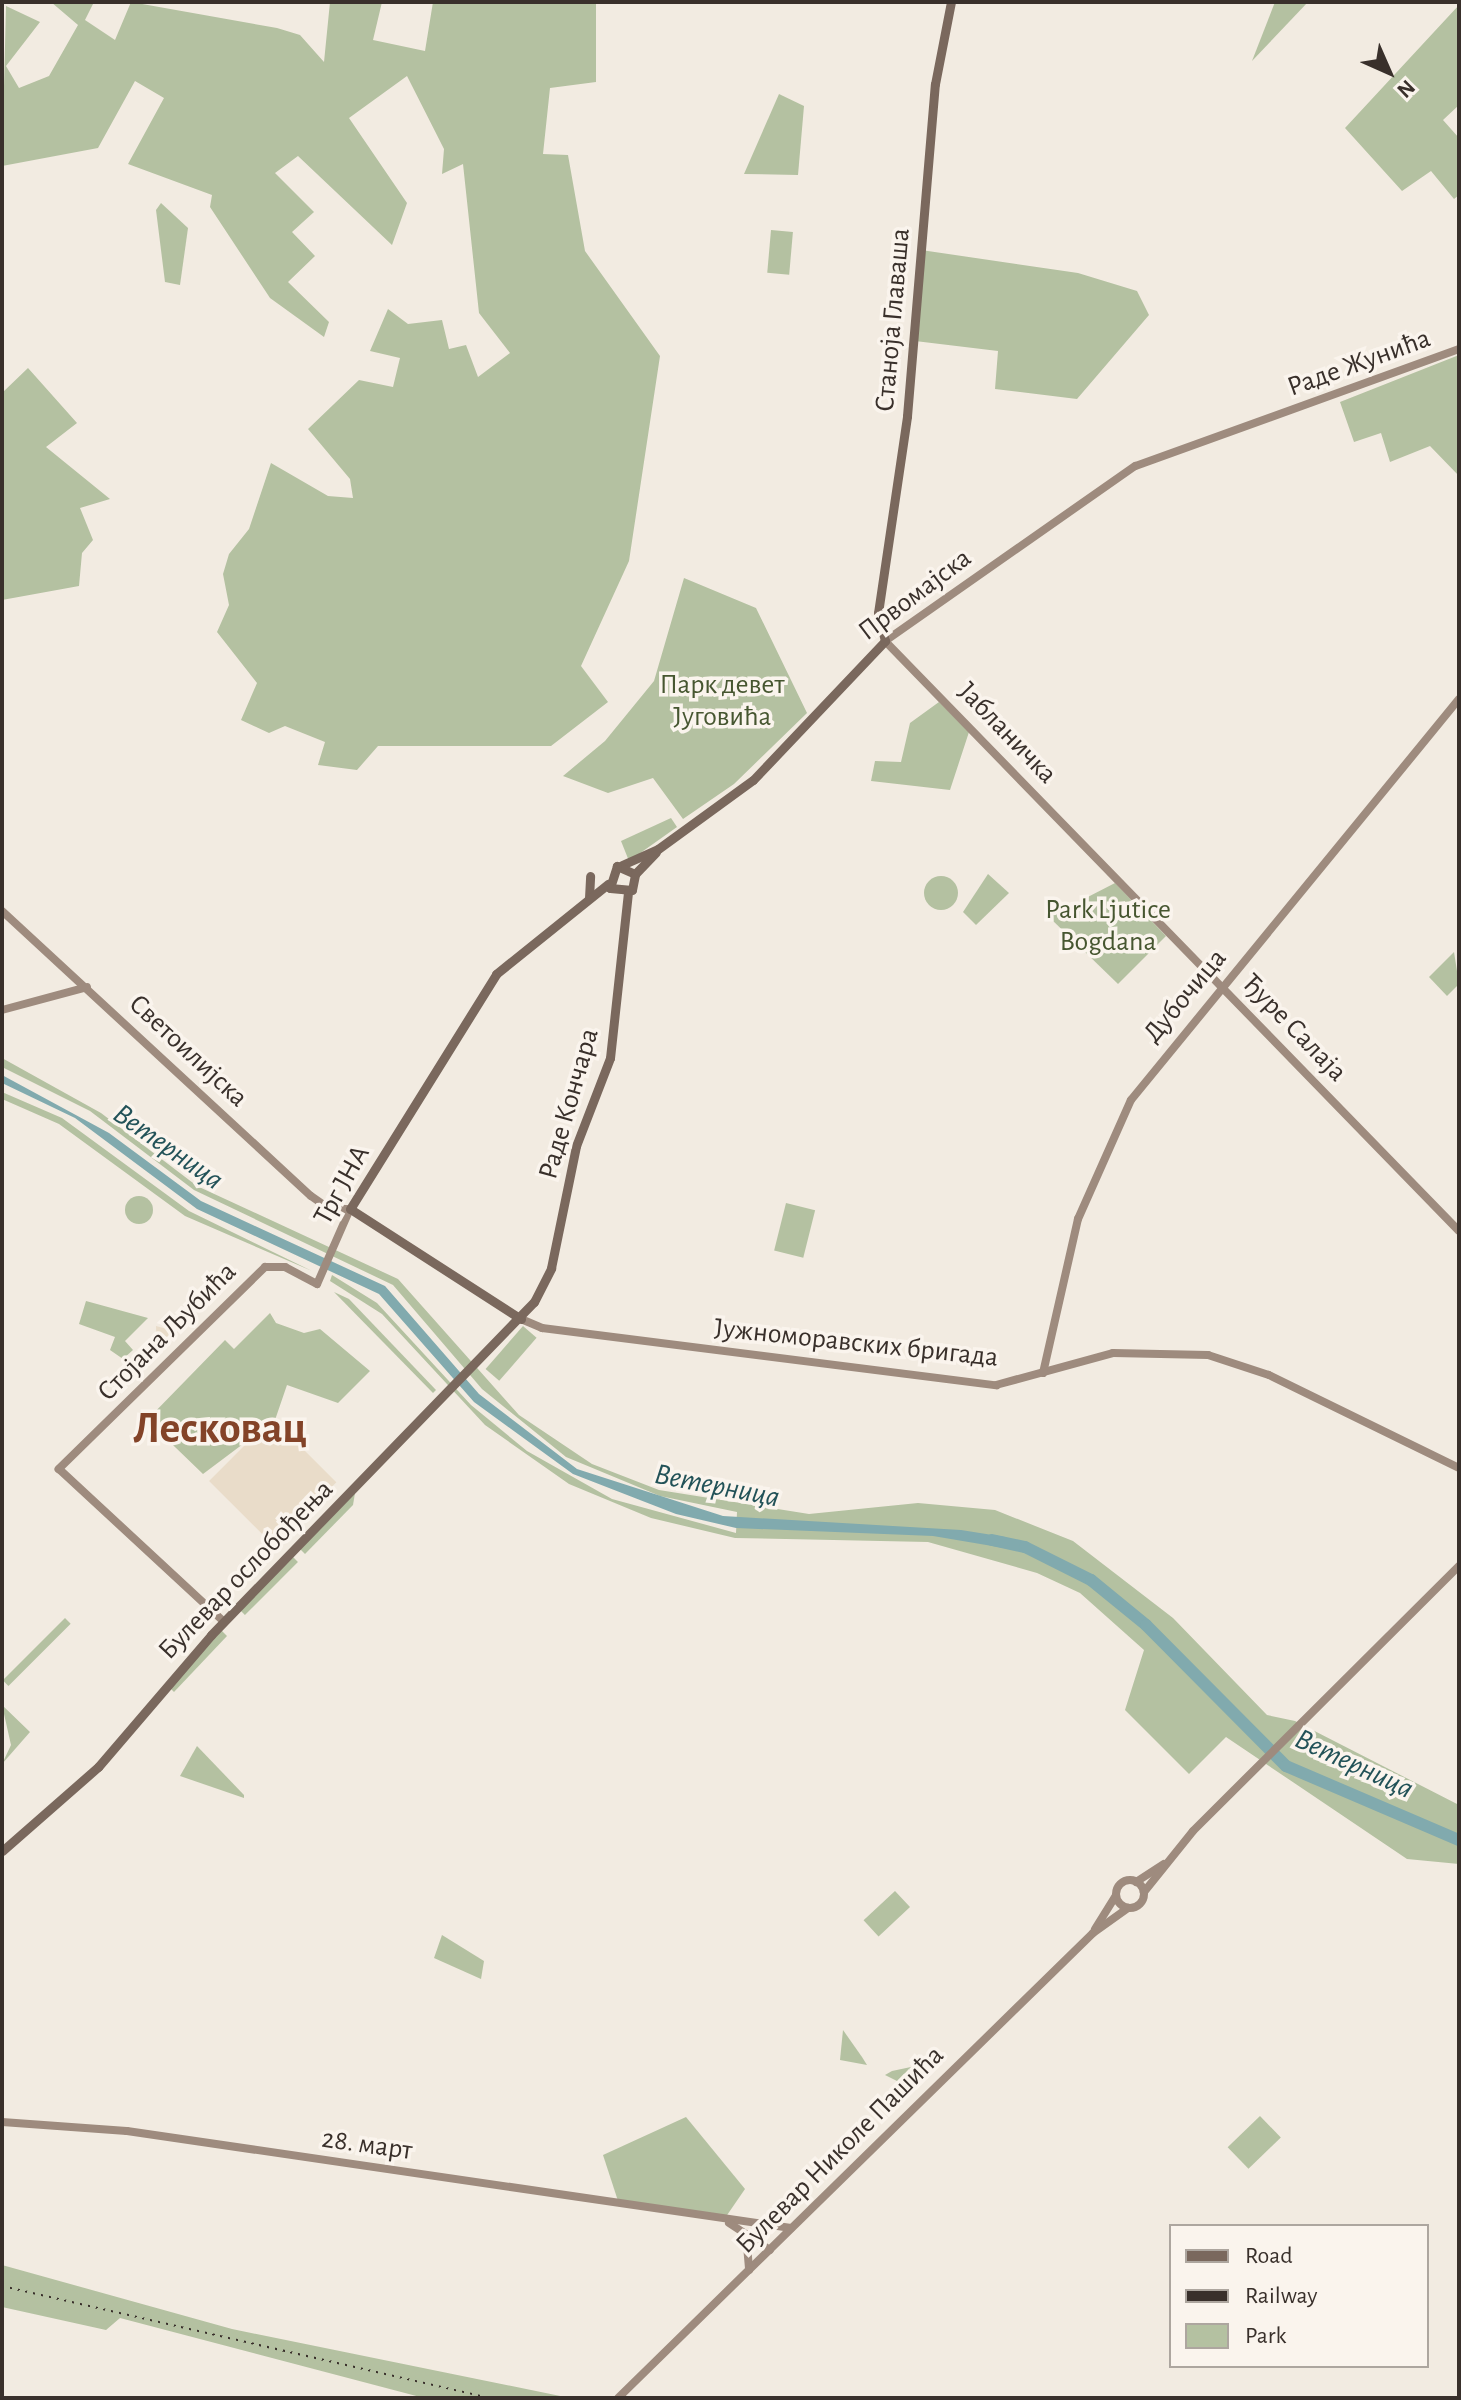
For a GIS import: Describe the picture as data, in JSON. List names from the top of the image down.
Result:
{
  "streets": {
    "main road": [
      "Станоја Главаша",
      "Првомајска",
      "Раде Кончара",
      "Трг ЈНА",
      "Јужноморавских бригада",
      "Булевар ослобођења"
    ],
    "street": [
      "Раде Жунића",
      "Јабланичка",
      "Дубочица",
      "Ђуре Салаја",
      "Светоилијска",
      "Стојана Љубића",
      "28. март",
      "Булевар Николе Пашића"
    ]
  },
  "crossings": [
    ["Станоја Главаша", "Првомајска"],
    ["Станоја Главаша", "Јабланичка"],
    ["Раде Жунића", "Првомајска"],
    ["Првомајска", "Јабланичка"],
    ["Првомајска", "Трг ЈНА"],
    ["Јабланичка", "Ђуре Салаја"],
    ["Дубочица", "Ђуре Салаја"],
    ["Дубочица", "Јужноморавских бригада"],
    ["Светоилијска", "Трг ЈНА"],
    ["Светоилијска", "Јужноморавских бригада"],
    ["Раде Кончара", "Јужноморавских бригада"],
    ["Раде Кончара", "Булевар ослобођења"],
    ["Трг ЈНА", "Стојана Љубића"],
    ["Трг ЈНА", "Јужноморавских бригада"],
    ["Стојана Љубића", "Булевар ослобођења"],
    ["Јужноморавских бригада", "Булевар ослобођења"],
    ["28. март", "Булевар Николе Пашића"]
  ],
  "districts": ["Лесковац"],
  "water": ["Ветерница"],
  "parks": ["Парк девет Југовића", "Park Ljutice Bogdana"],
  "legend": ["Road", "Railway", "Park"],
  "north": "bottom right"
}
